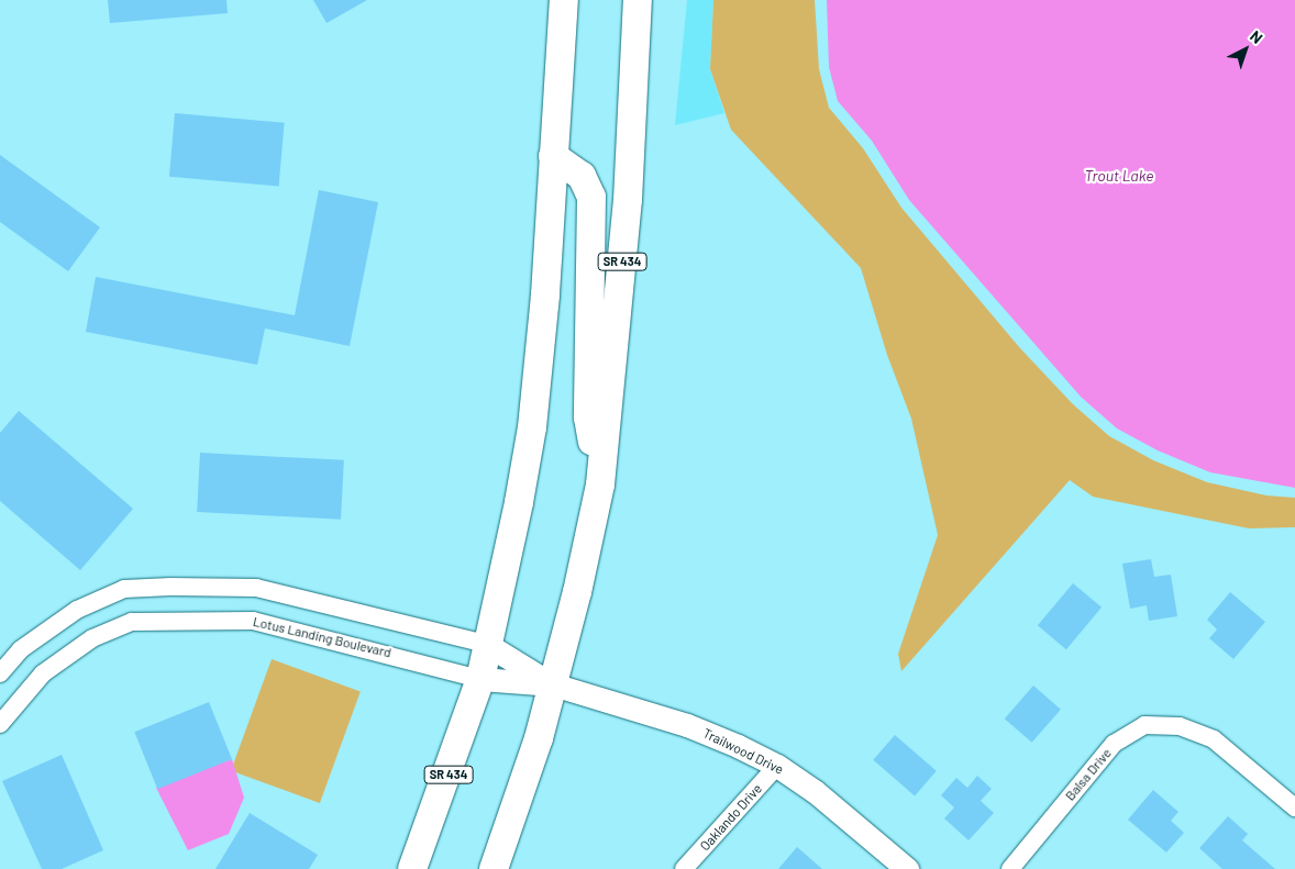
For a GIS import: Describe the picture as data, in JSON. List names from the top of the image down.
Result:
{
  "streets": {
    "main road": ["SR 434"],
    "street": [
      "Lotus Landing Boulevard",
      "Trailwood Drive",
      "Balsa Drive",
      "Oaklando Drive"
    ]
  },
  "crossings": [
    ["SR 434", "Lotus Landing Boulevard"],
    ["SR 434", "Trailwood Drive"],
    ["Lotus Landing Boulevard", "Trailwood Drive"],
    ["Trailwood Drive", "Oaklando Drive"]
  ],
  "water": ["Trout Lake"],
  "north": "top right"
}
